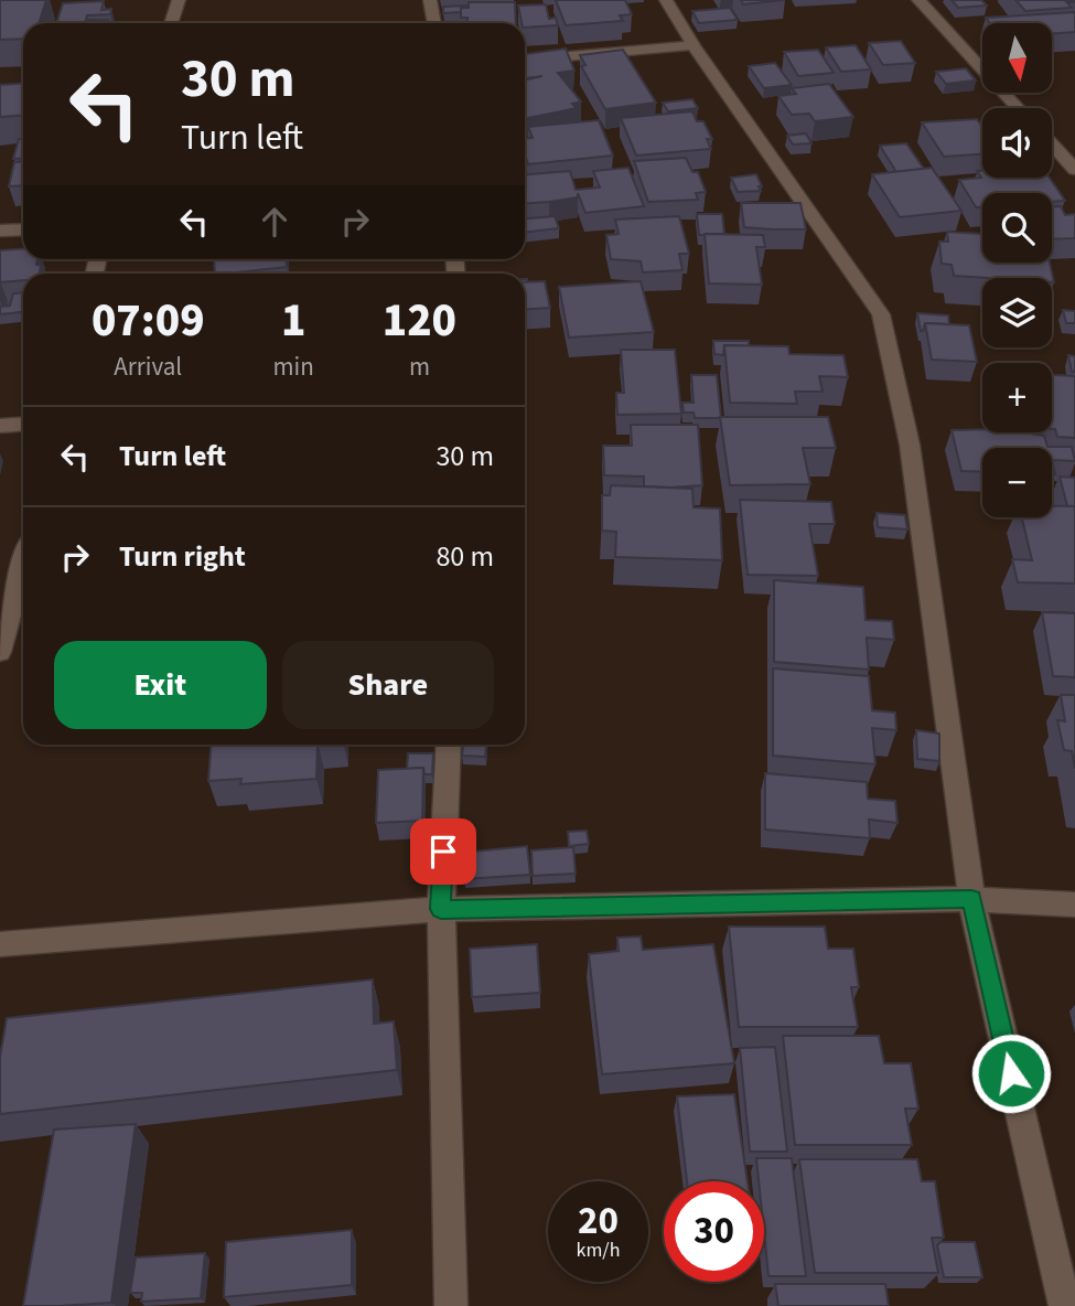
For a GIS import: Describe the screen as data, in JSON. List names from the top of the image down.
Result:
{
  "north": "bottom",
  "page": {
    "map_buttons": ["+", "−"],
    "turn": ["30 m", "Turn left"],
    "eta": [
      "07:09",
      "Arrival",
      "1",
      "min",
      "120",
      "m"
    ],
    "list": [
      {
        "name": "Turn left",
        "value": "30 m"
      },
      {
        "name": "Turn right",
        "value": "80 m"
      }
    ],
    "buttons": ["Exit", "Share"],
    "speed": "20 km/h",
    "limit": "30"
  }
}
